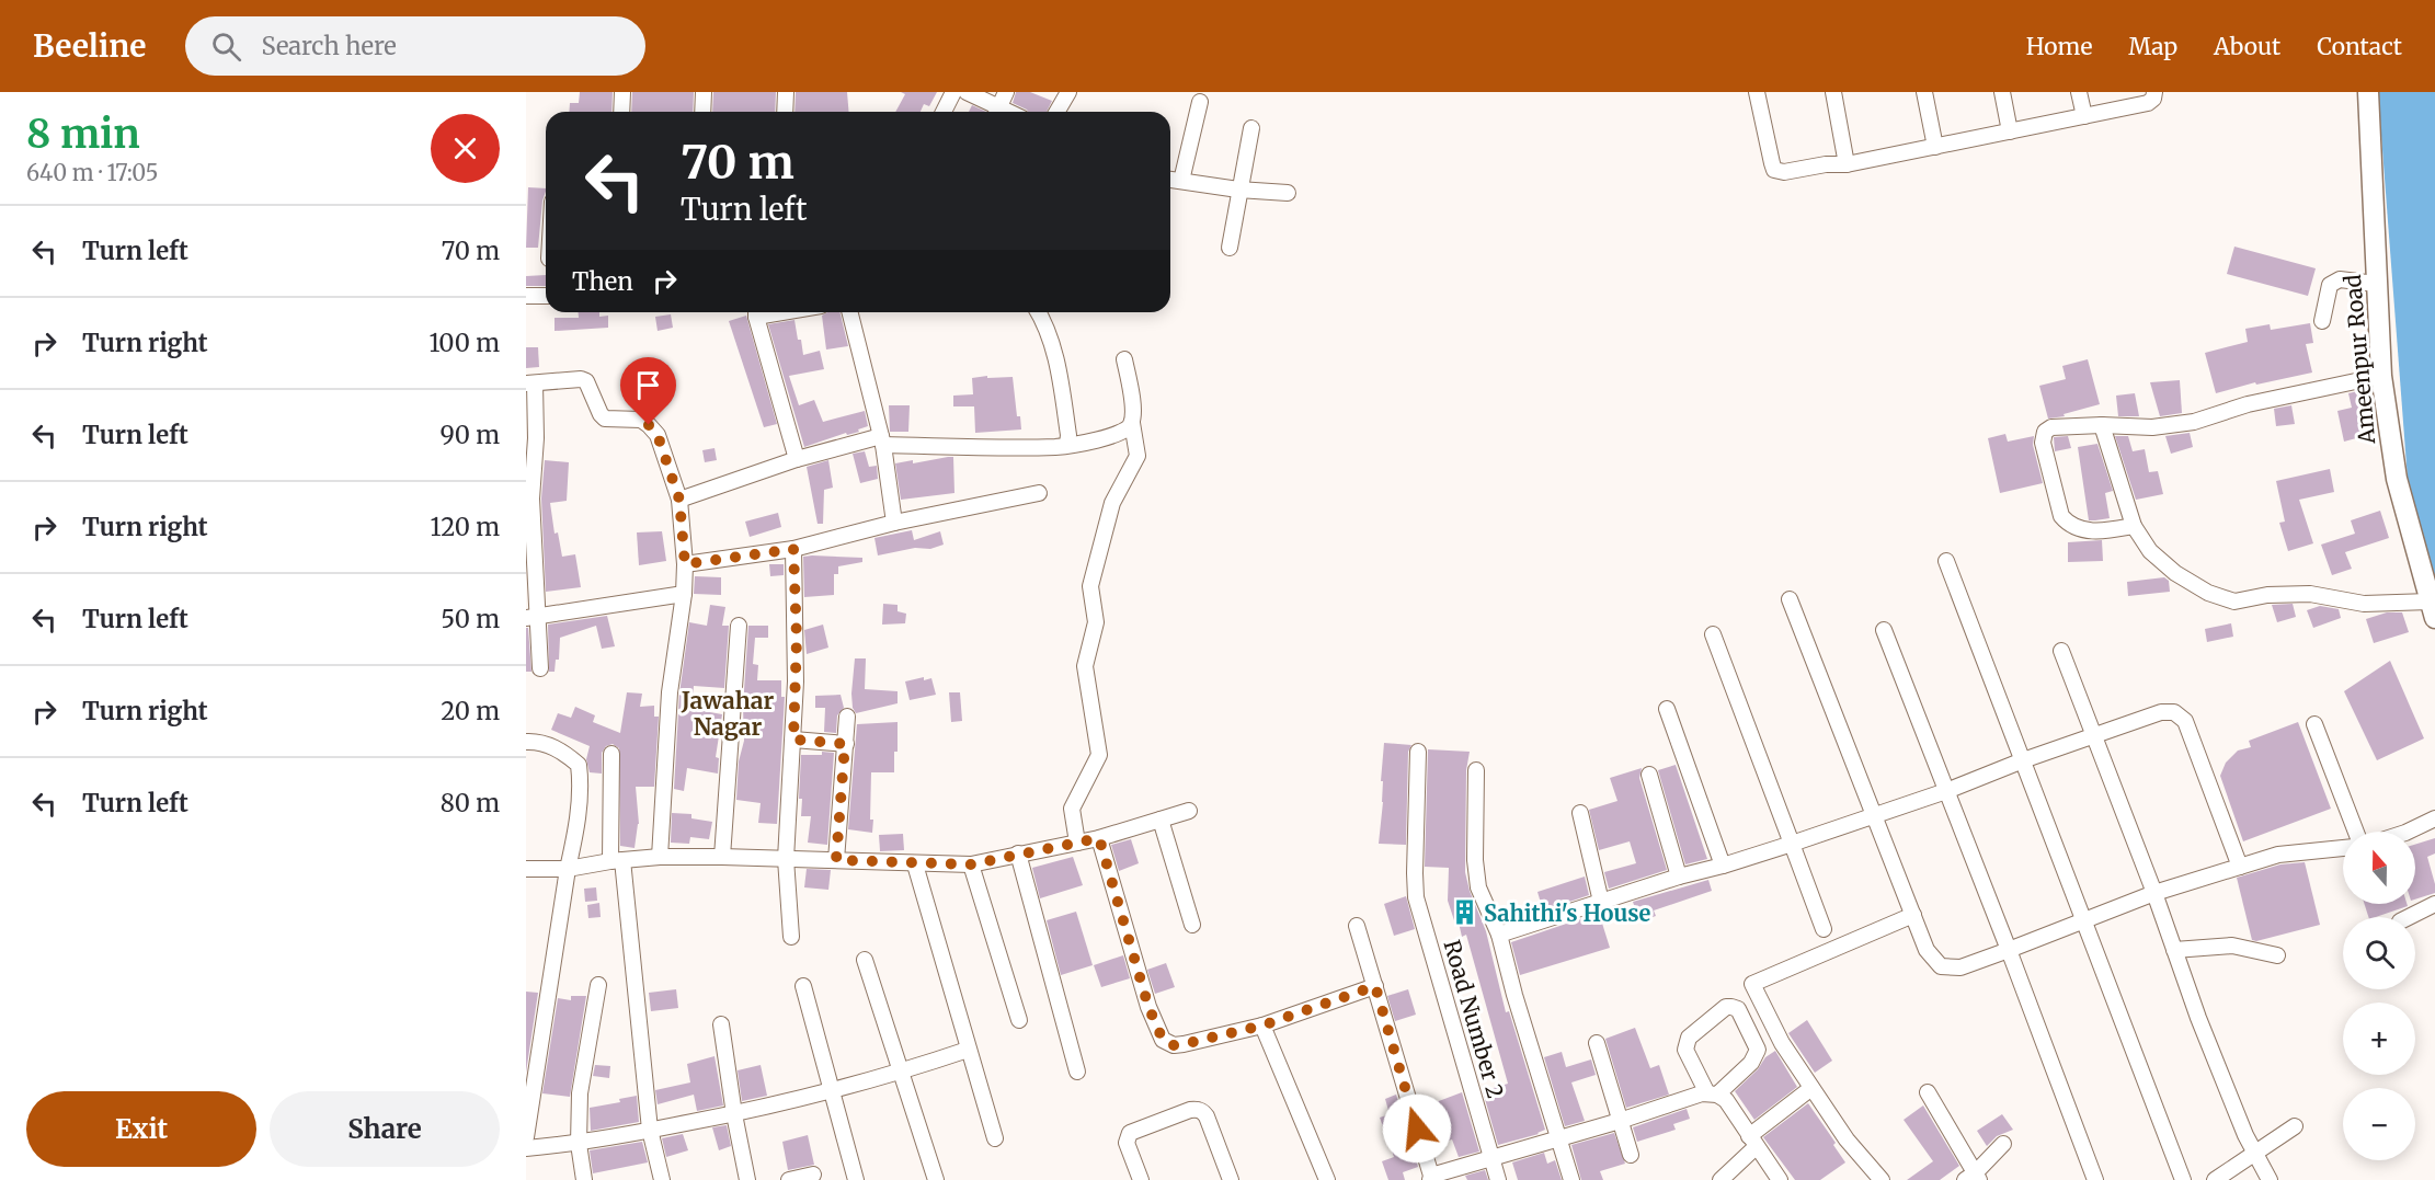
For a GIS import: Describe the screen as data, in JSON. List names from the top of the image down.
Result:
{
  "streets": {
    "street": ["Ameenpur Road", "Road Number 2"]
  },
  "districts": ["Jawahar Nagar"],
  "places": {
    "building": ["Sahithi's House"]
  },
  "north": "top",
  "page": {
    "header": "Beeline",
    "search": "Search here",
    "nav": [
      "Home",
      "Map",
      "About",
      "Contact"
    ],
    "heading": ["8 min", "640 m · 17:05"],
    "turn": ["70 m", "Turn left"],
    "list": [
      {
        "name": "Turn left",
        "value": "70 m"
      },
      {
        "name": "Turn right",
        "value": "100 m"
      },
      {
        "name": "Turn left",
        "value": "90 m"
      },
      {
        "name": "Turn right",
        "value": "120 m"
      },
      {
        "name": "Turn left",
        "value": "50 m"
      },
      {
        "name": "Turn right",
        "value": "20 m"
      },
      {
        "name": "Turn left",
        "value": "80 m"
      }
    ],
    "then": "Then",
    "map_buttons": ["+", "−"],
    "buttons": ["Exit", "Share"]
  }
}
